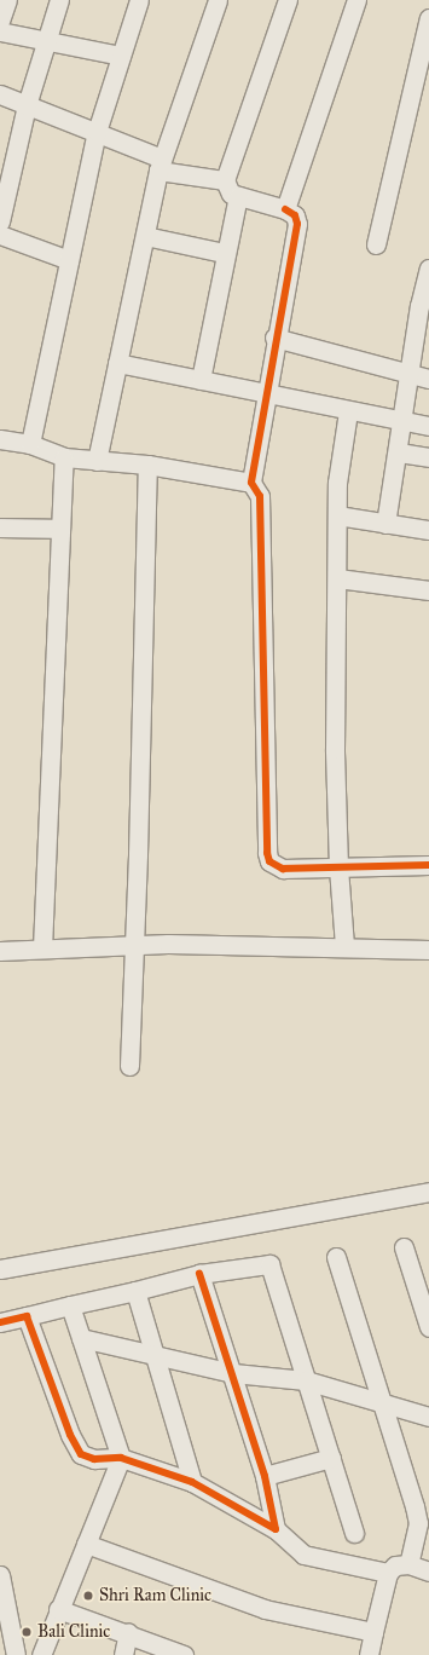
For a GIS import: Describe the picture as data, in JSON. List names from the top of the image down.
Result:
{
  "places": ["Shri Ram Clinic", "Bali Clinic"]
}
